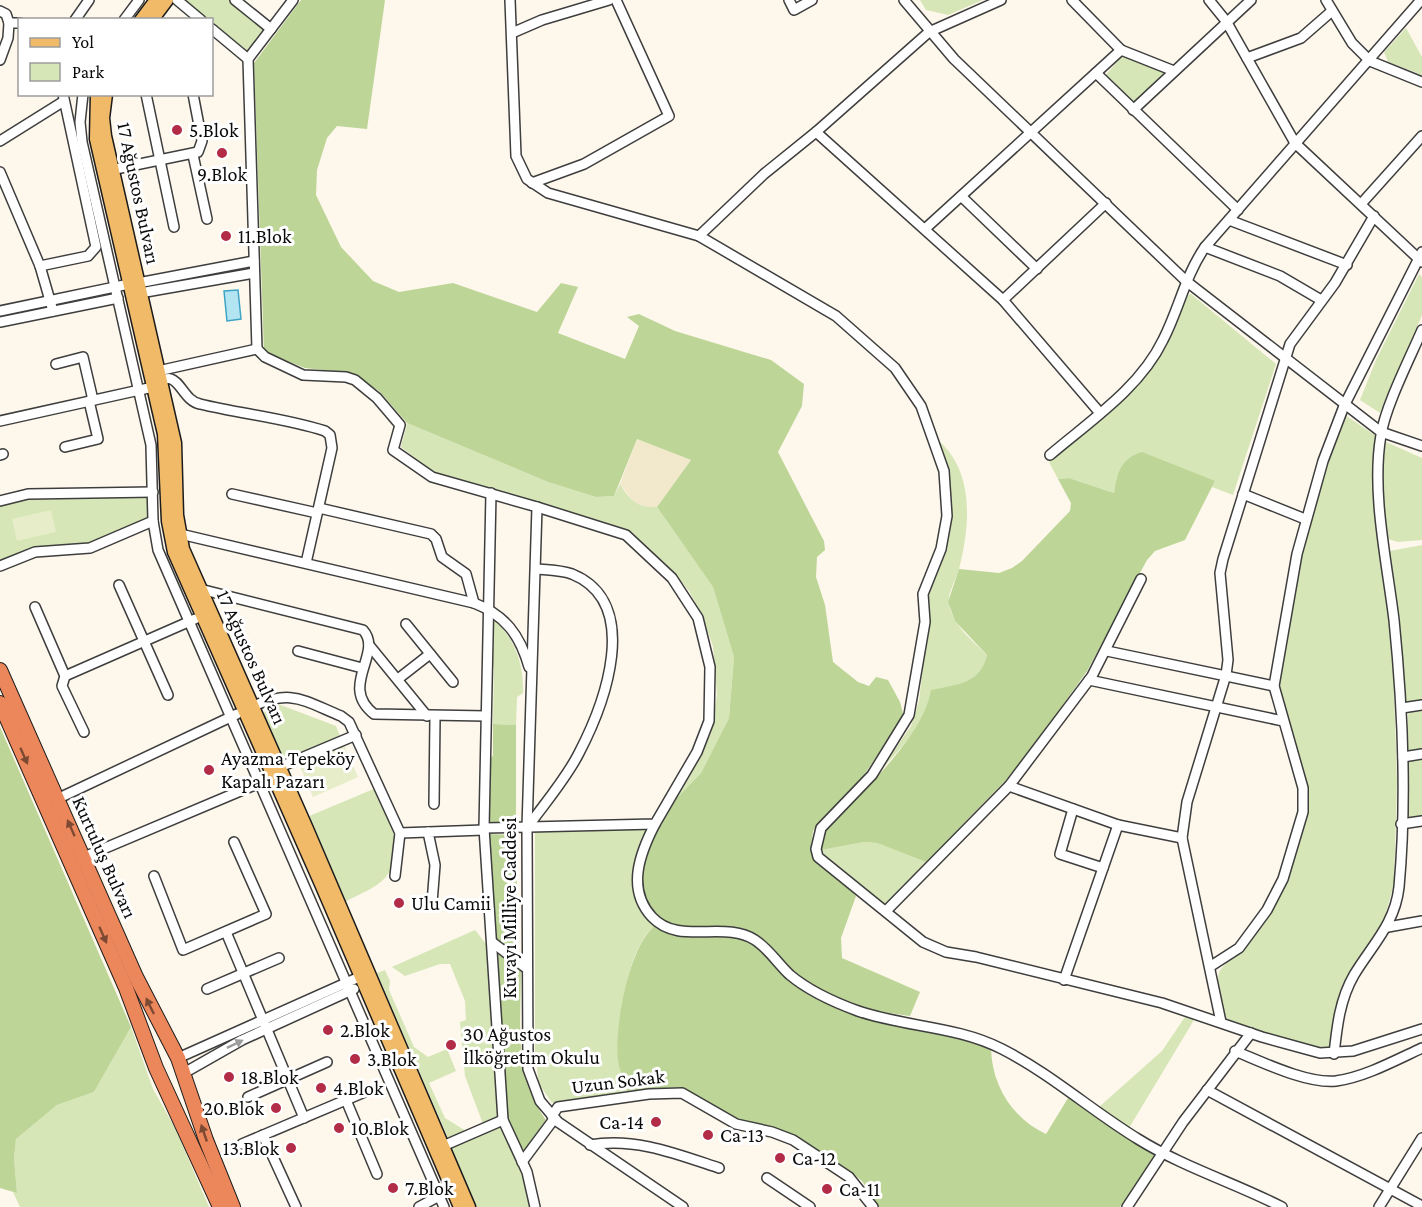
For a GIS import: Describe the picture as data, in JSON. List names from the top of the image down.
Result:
{
  "streets": {
    "highway": ["Kurtuluş Bulvarı"],
    "main road": ["17 Ağustos Bulvarı"],
    "street": ["Kuvayı Milliye Caddesi", "Uzun Sokak"]
  },
  "crossings": [
    ["Kuvayı Milliye Caddesi", "Uzun Sokak"]
  ],
  "places": [
    "5.Blok",
    "9.Blok",
    "11.Blok",
    "Ayazma Tepeköy Kapalı Pazarı",
    "Ulu Camii",
    "2.Blok",
    "30 Ağustos İlköğretim Okulu",
    "3.Blok",
    "18.Blok",
    "4.Blok",
    "20.Blok",
    "Ca-14",
    "10.Blok",
    "Ca-13",
    "13.Blok",
    "Ca-12",
    "7.Blok",
    "Ca-11"
  ],
  "legend": ["Yol", "Park"]
}
